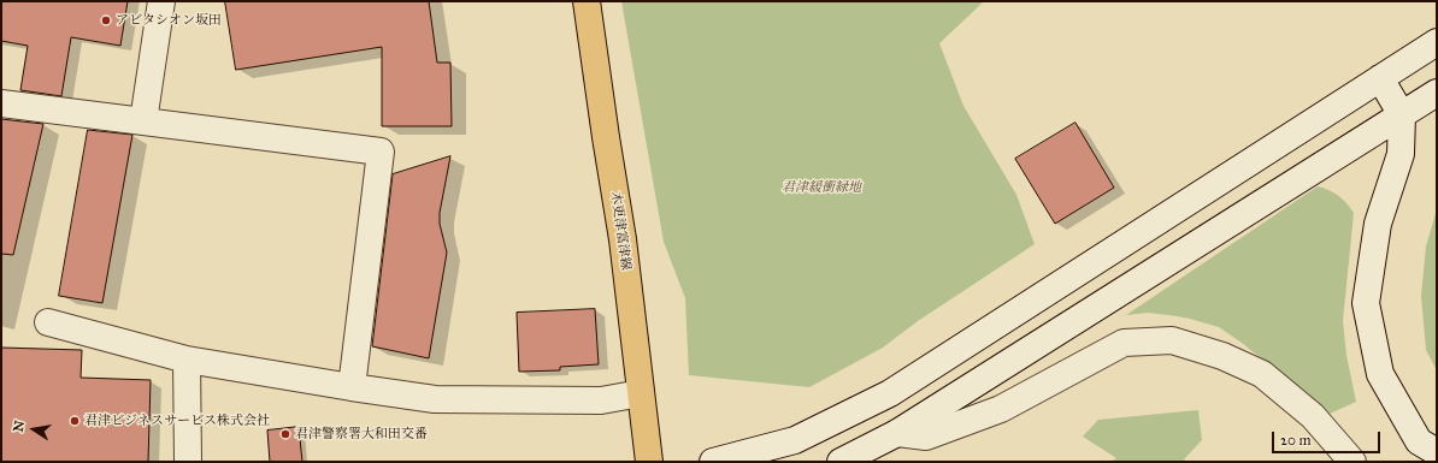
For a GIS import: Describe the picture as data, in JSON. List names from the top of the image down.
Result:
{
  "streets": {
    "main road": ["木更津富津線"]
  },
  "parks": ["君津緩衝緑地"],
  "places": ["アビタシオン坂田", "君津ビジネスサービス株式会社", "君津警察署大和田交番"],
  "scale_bar": "20 m",
  "north": "left"
}
